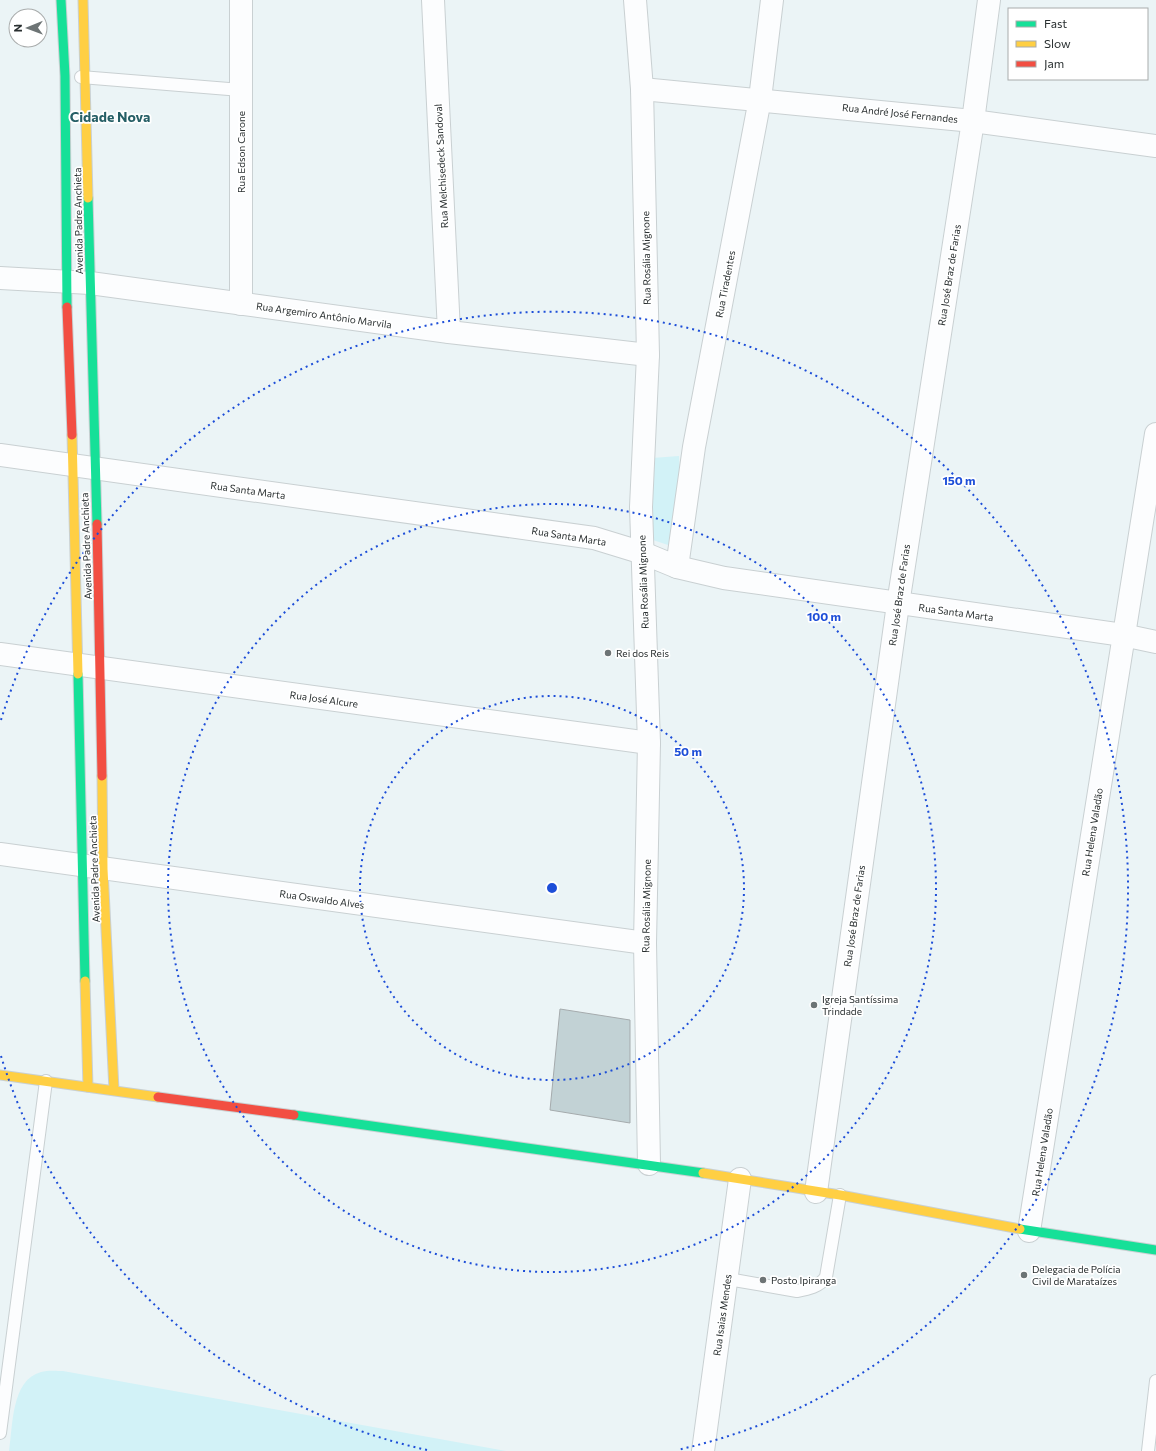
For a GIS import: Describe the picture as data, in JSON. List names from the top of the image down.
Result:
{
  "streets": {
    "street": [
      "Rua André José Fernandes",
      "Rua Edson Carone",
      "Rua Melchisedeck Sandoval",
      "Avenida Padre Anchieta",
      "Rua Rosália Mignone",
      "Rua José Braz de Farias",
      "Rua Tiradentes",
      "Rua Argemiro Antônio Marvila",
      "Rua Santa Marta",
      "Rua José Alcure",
      "Rua Helena Valadão",
      "Rua Oswaldo Alves",
      "Rua Isaias Mendes"
    ]
  },
  "crossings": [
    ["Rua André José Fernandes", "Rua Rosália Mignone"],
    ["Rua André José Fernandes", "Rua José Braz de Farias"],
    ["Rua André José Fernandes", "Rua Tiradentes"],
    ["Rua Edson Carone", "Rua Argemiro Antônio Marvila"],
    ["Rua Melchisedeck Sandoval", "Rua Argemiro Antônio Marvila"],
    ["Avenida Padre Anchieta", "Rua Argemiro Antônio Marvila"],
    ["Avenida Padre Anchieta", "Rua Santa Marta"],
    ["Avenida Padre Anchieta", "Rua José Alcure"],
    ["Avenida Padre Anchieta", "Rua Oswaldo Alves"],
    ["Rua Rosália Mignone", "Rua Argemiro Antônio Marvila"],
    ["Rua Rosália Mignone", "Rua Santa Marta"],
    ["Rua Rosália Mignone", "Rua José Alcure"],
    ["Rua Rosália Mignone", "Rua Oswaldo Alves"],
    ["Rua José Braz de Farias", "Rua Santa Marta"],
    ["Rua Tiradentes", "Rua Santa Marta"],
    ["Rua Santa Marta", "Rua Helena Valadão"]
  ],
  "districts": ["Cidade Nova"],
  "places": [
    "Rei dos Reis",
    "Igreja Santíssima Trindade",
    "Delegacia de Polícia Civil de Marataízes",
    "Posto Ipiranga"
  ],
  "legend": ["Fast", "Slow", "Jam"],
  "north": "left",
  "rings": ["150 m", "100 m", "50 m"]
}
